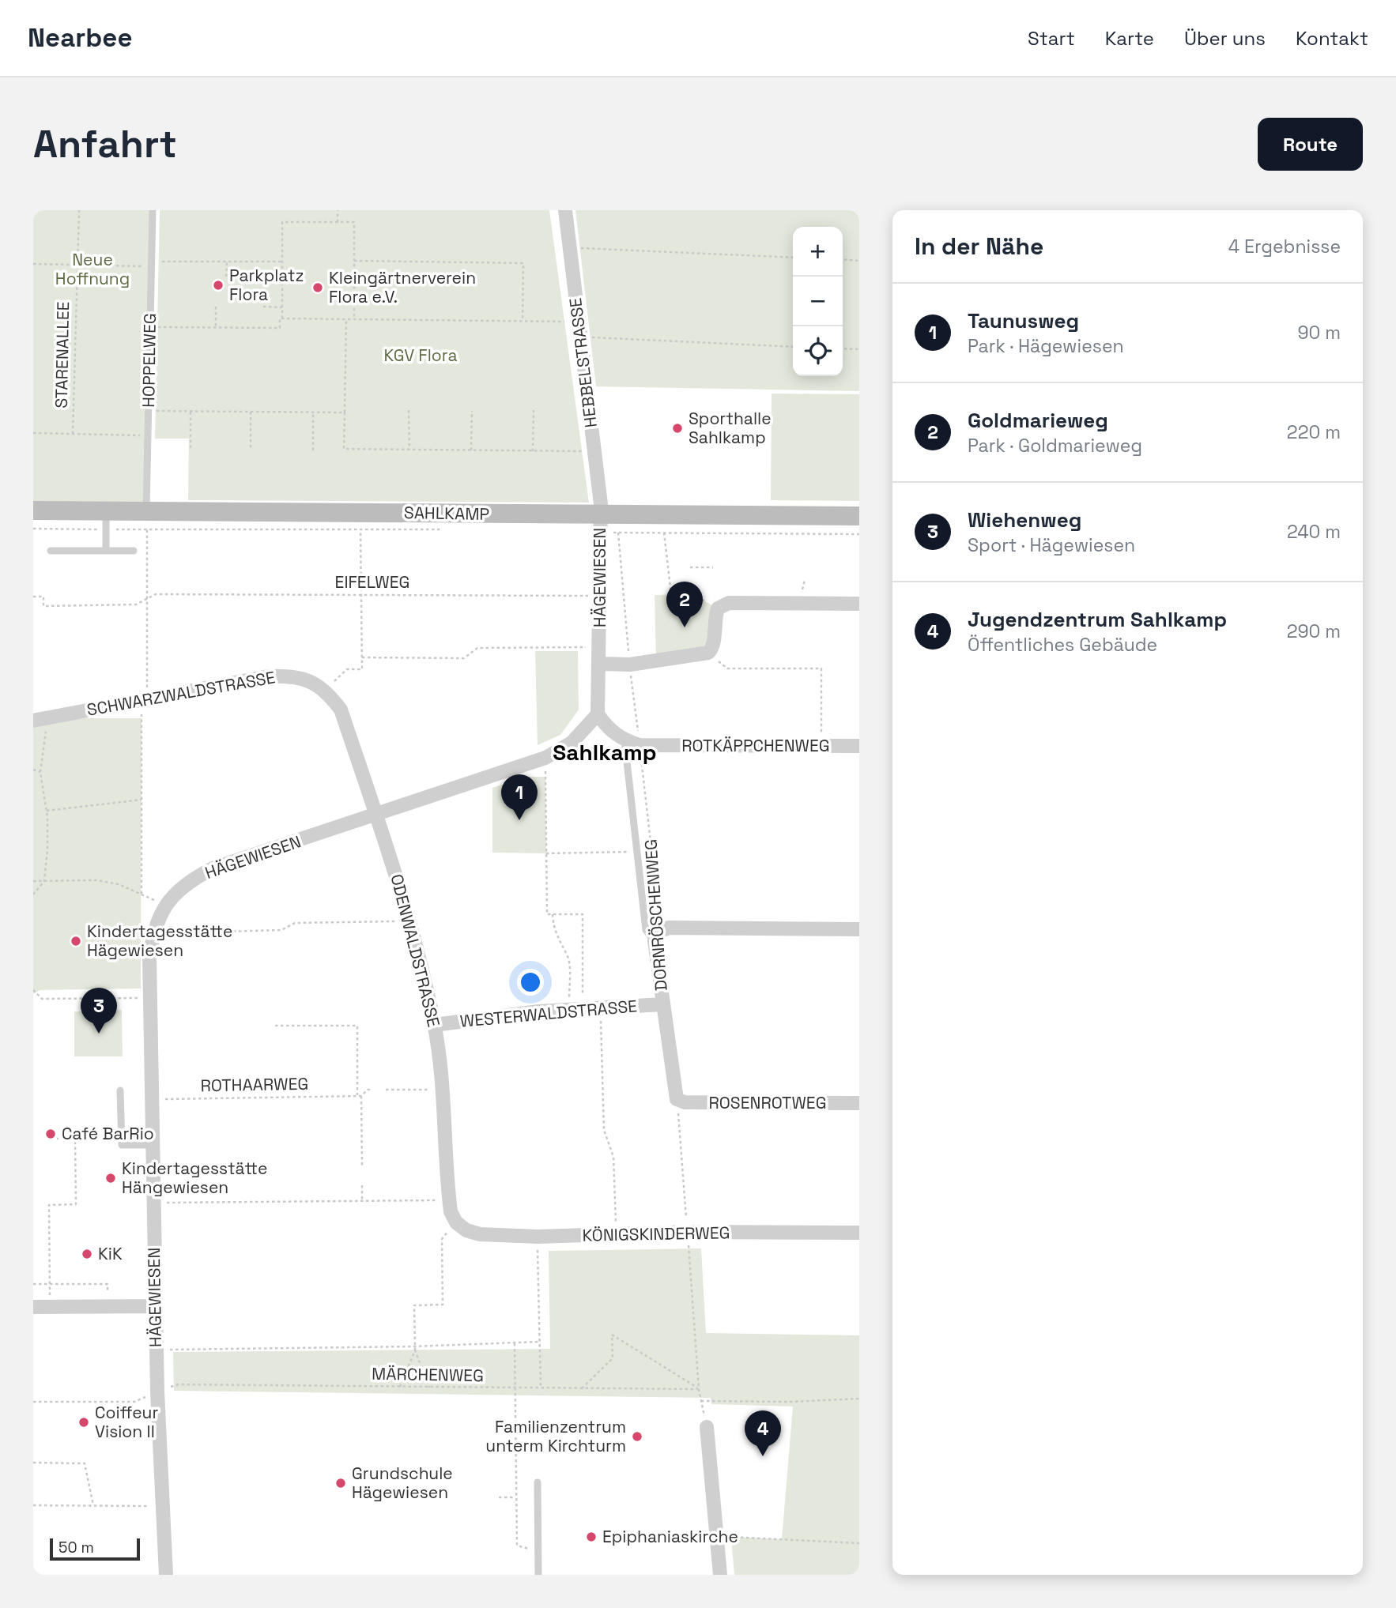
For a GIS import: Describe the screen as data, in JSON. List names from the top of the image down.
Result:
{
  "streets": {
    "street": [
      "HEBBELSTRASSE",
      "SAHLKAMP",
      "HÄGEWIESEN",
      "SCHWARZWALDSTRASSE",
      "ROTKÄPPCHENWEG",
      "DORNRÖSCHENWEG",
      "ODENWALDSTRASSE",
      "WESTERWALDSTRASSE",
      "ROSENROTWEG",
      "KÖNIGSKINDERWEG"
    ],
    "lane": ["HOPPELWEG"],
    "path": [
      "STARENALLEE",
      "EIFELWEG",
      "ROTHAARWEG",
      "MÄRCHENWEG"
    ]
  },
  "crossings": [
    ["HOPPELWEG", "SAHLKAMP"],
    ["HEBBELSTRASSE", "SAHLKAMP"],
    ["HEBBELSTRASSE", "HÄGEWIESEN"],
    ["SAHLKAMP", "HÄGEWIESEN"],
    ["HÄGEWIESEN", "EIFELWEG"],
    ["HÄGEWIESEN", "ROTKÄPPCHENWEG"],
    ["HÄGEWIESEN", "ODENWALDSTRASSE"],
    ["HÄGEWIESEN", "ROTHAARWEG"],
    ["HÄGEWIESEN", "MÄRCHENWEG"],
    ["SCHWARZWALDSTRASSE", "ODENWALDSTRASSE"],
    ["ROTKÄPPCHENWEG", "DORNRÖSCHENWEG"],
    ["DORNRÖSCHENWEG", "WESTERWALDSTRASSE"],
    ["DORNRÖSCHENWEG", "ROSENROTWEG"],
    ["ODENWALDSTRASSE", "WESTERWALDSTRASSE"],
    ["ODENWALDSTRASSE", "KÖNIGSKINDERWEG"]
  ],
  "districts": ["Sahlkamp"],
  "parks": ["Neue Hoffnung", "KGV Flora"],
  "places": [
    "Parkplatz Flora",
    "Kleingärtnerverein Flora e.V.",
    "Sporthalle Sahlkamp",
    "Kindertagesstätte Hägewiesen",
    "Café BarRio",
    "Kindertagesstätte Hängewiesen",
    "KiK",
    "Coiffeur Vision II",
    "Familienzentrum unterm Kirchturm",
    "Grundschule Hägewiesen",
    "Epiphaniaskirche"
  ],
  "scale_bar": "50 m",
  "page": {
    "header": "Nearbee",
    "nav": [
      "Start",
      "Karte",
      "Über uns",
      "Kontakt"
    ],
    "buttons": "Route",
    "title": "Anfahrt",
    "heading": ["In der Nähe", "4 Ergebnisse"],
    "map_buttons": ["+", "−"],
    "list": [
      {
        "mark": "1",
        "name": "Taunusweg",
        "note": "Park · Hägewiesen",
        "value": "90 m"
      },
      {
        "mark": "2",
        "name": "Goldmarieweg",
        "note": "Park · Goldmarieweg",
        "value": "220 m"
      },
      {
        "mark": "3",
        "name": "Wiehenweg",
        "note": "Sport · Hägewiesen",
        "value": "240 m"
      },
      {
        "mark": "4",
        "name": "Jugendzentrum Sahlkamp",
        "note": "Öffentliches Gebäude",
        "value": "290 m"
      }
    ],
    "pins": [
      "2",
      "1",
      "3",
      "4"
    ],
    "scale": "50 m"
  }
}
